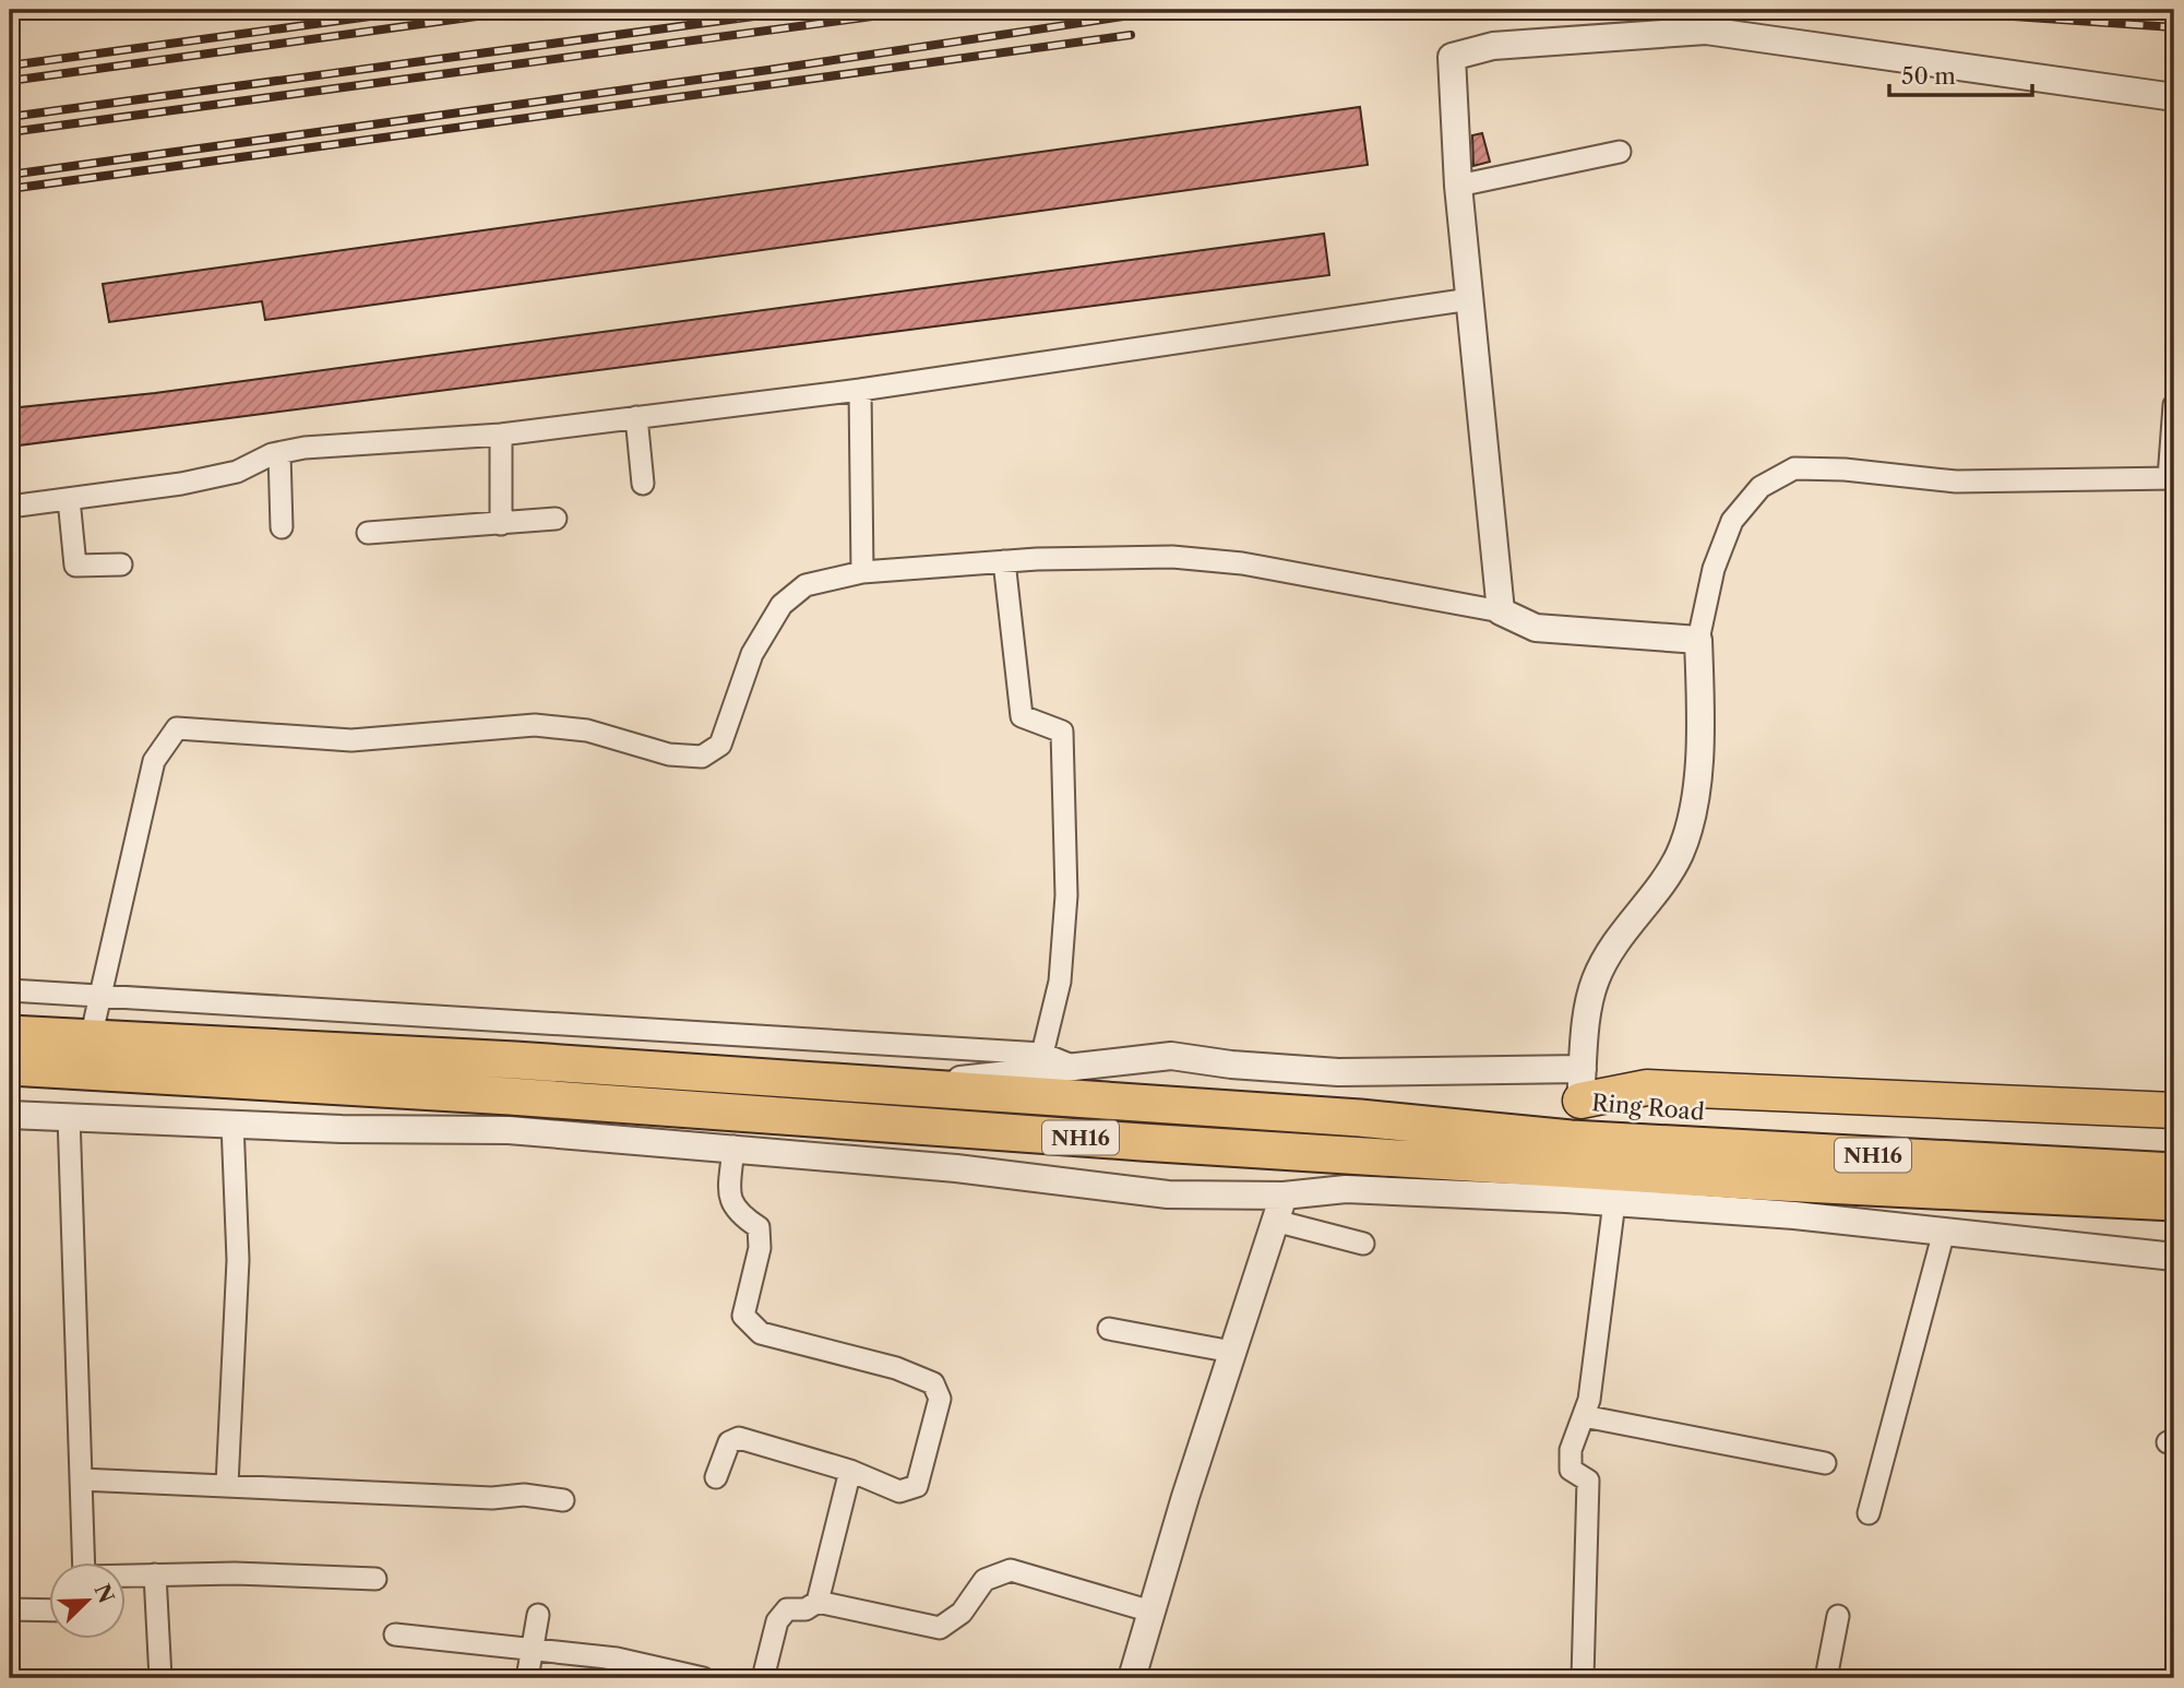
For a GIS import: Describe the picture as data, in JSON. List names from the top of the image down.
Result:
{
  "streets": {
    "highway": ["NH16"],
    "main road": ["Ring Road"]
  },
  "scale_bar": "50 m",
  "north": "top right"
}
